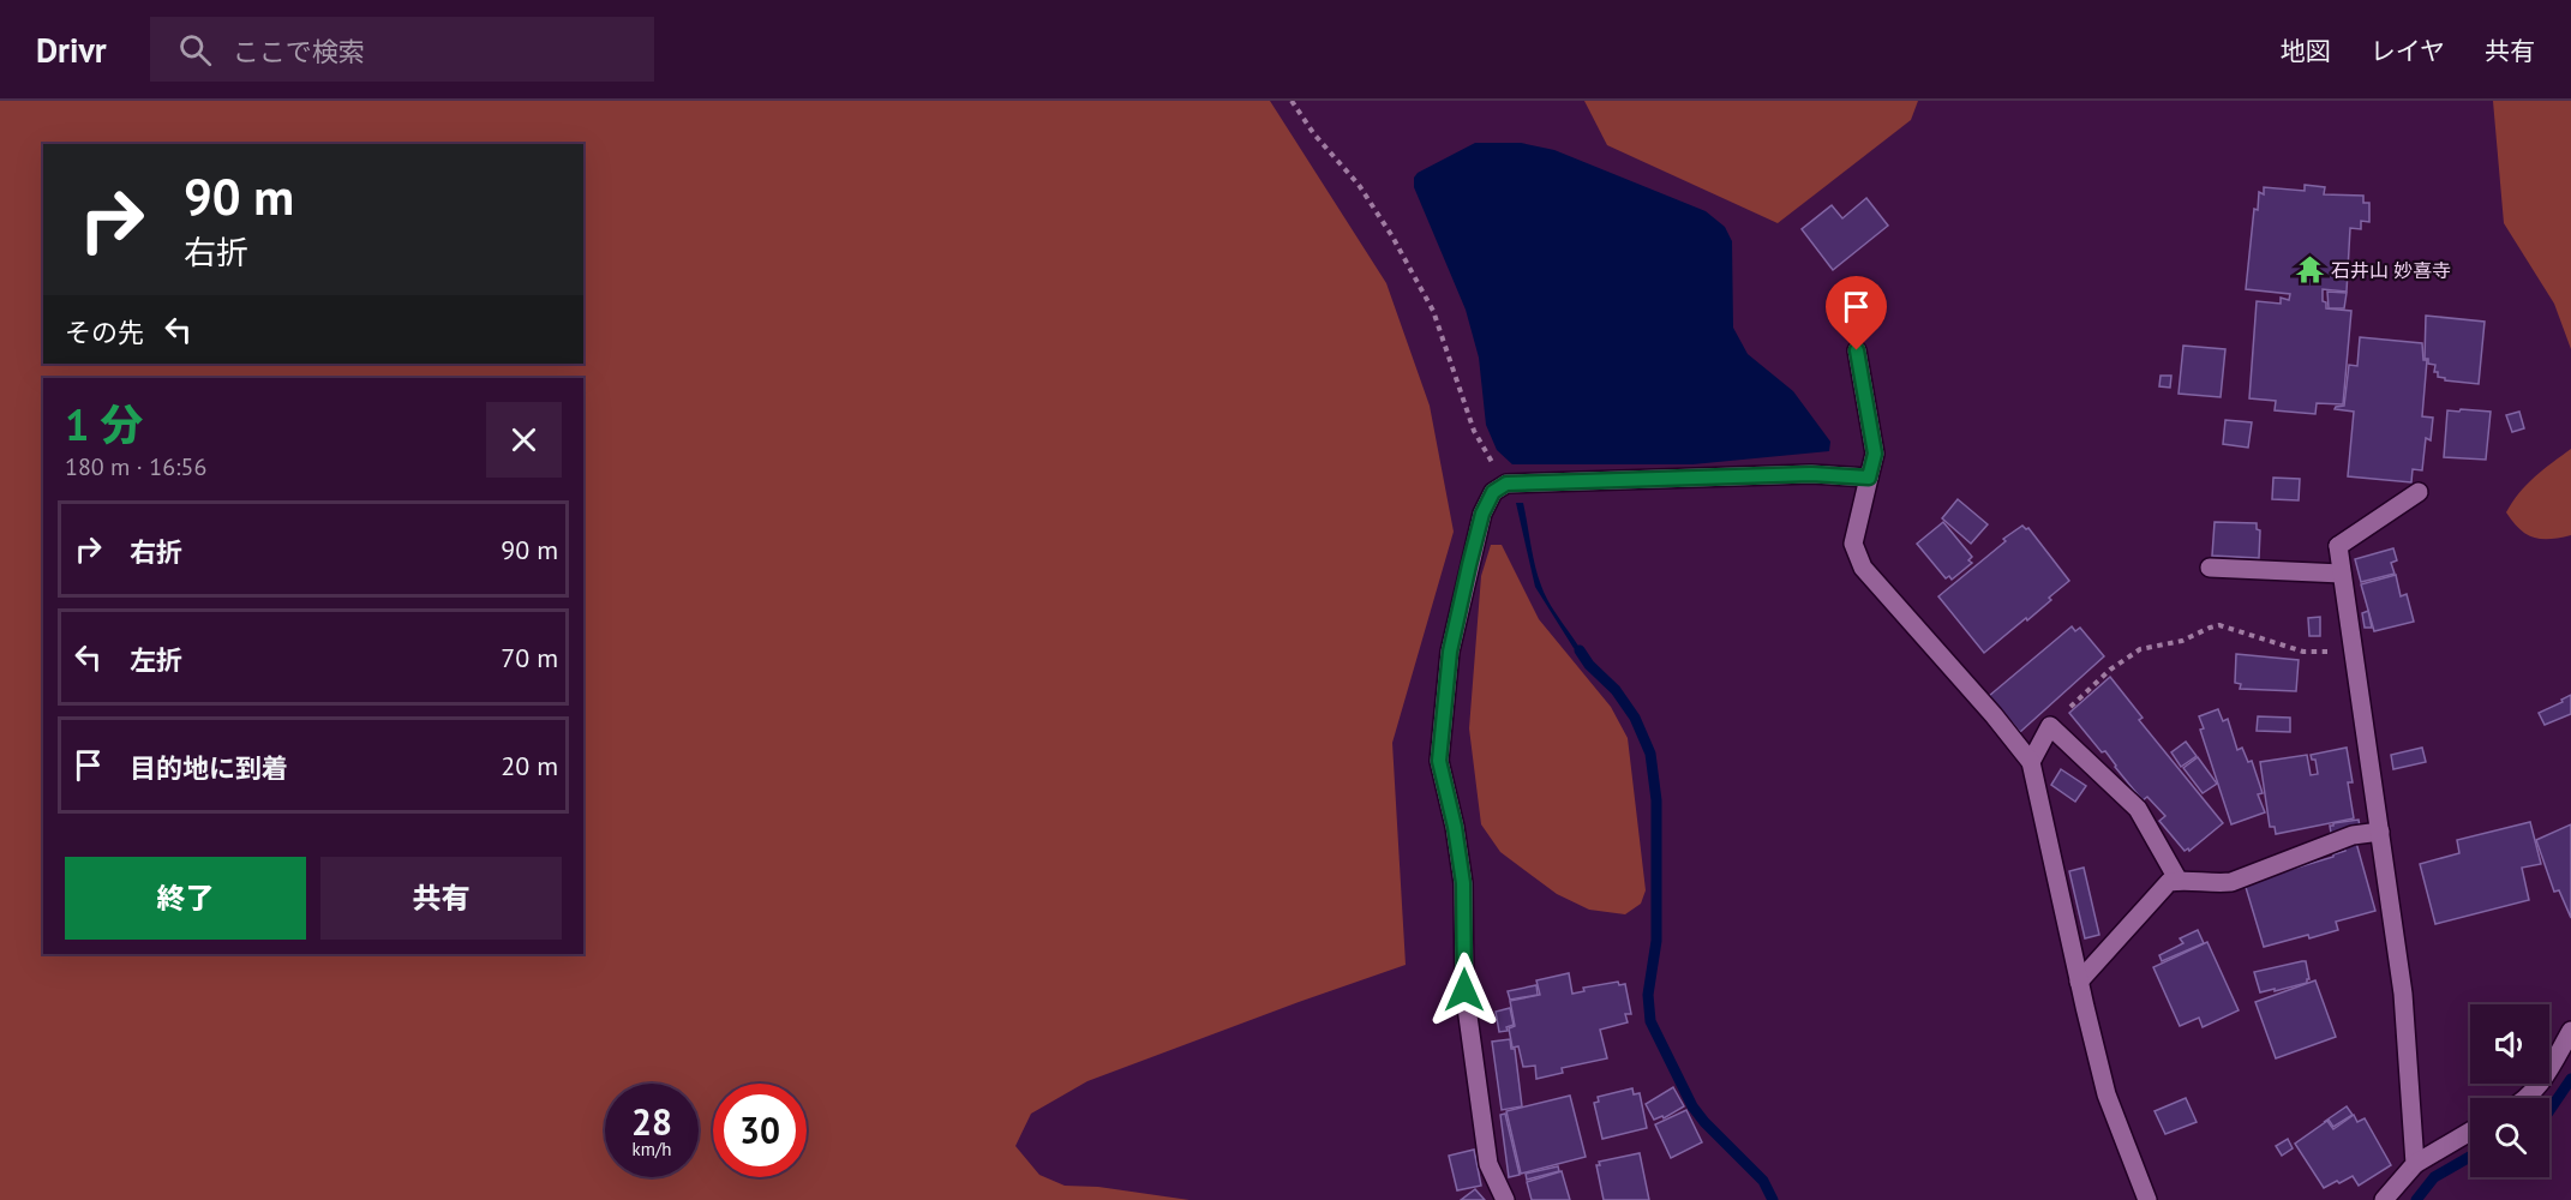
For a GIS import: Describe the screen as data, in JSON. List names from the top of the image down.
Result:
{
  "places": {
    "temple": ["石井山 妙喜寺"]
  },
  "page": {
    "header": "Drivr",
    "search": "ここで検索",
    "nav": ["地図", "レイヤ", "共有"],
    "turn": ["90 m", "右折"],
    "then": "その先",
    "heading": ["1 分", "180 m · 16:56"],
    "list": [
      {
        "name": "右折",
        "value": "90 m"
      },
      {
        "name": "左折",
        "value": "70 m"
      },
      {
        "name": "目的地に到着",
        "value": "20 m"
      }
    ],
    "buttons": ["終了", "共有"],
    "speed": "28 km/h",
    "limit": "30"
  }
}
